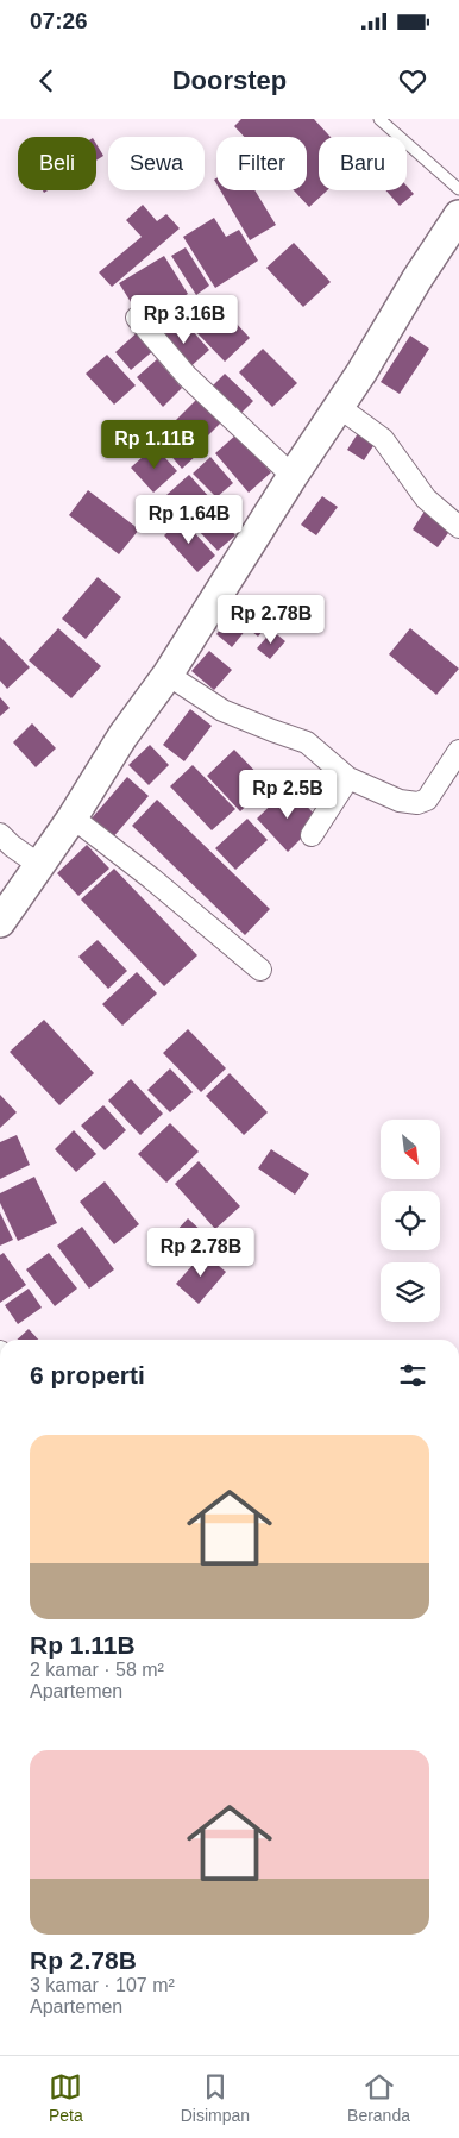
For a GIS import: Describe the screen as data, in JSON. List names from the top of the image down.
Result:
{
  "north": "bottom right",
  "page": {
    "status": "07:26",
    "header": "Doorstep",
    "chip": [
      "Beli",
      "Sewa",
      "Filter",
      "Baru"
    ],
    "price": [
      "Rp 3.16B",
      "Rp 1.11B",
      "Rp 1.64B",
      "Rp 2.78B",
      "Rp 2.5B",
      "Rp 2.78B"
    ],
    "heading": "6 properti",
    "list": [
      {
        "name": "Rp 1.11B",
        "note": "2 kamar · 58 m² · Apartemen"
      },
      {
        "name": "Rp 2.78B",
        "note": "3 kamar · 107 m² · Apartemen"
      }
    ],
    "tabs": ["Peta", "Disimpan", "Beranda"]
  }
}
